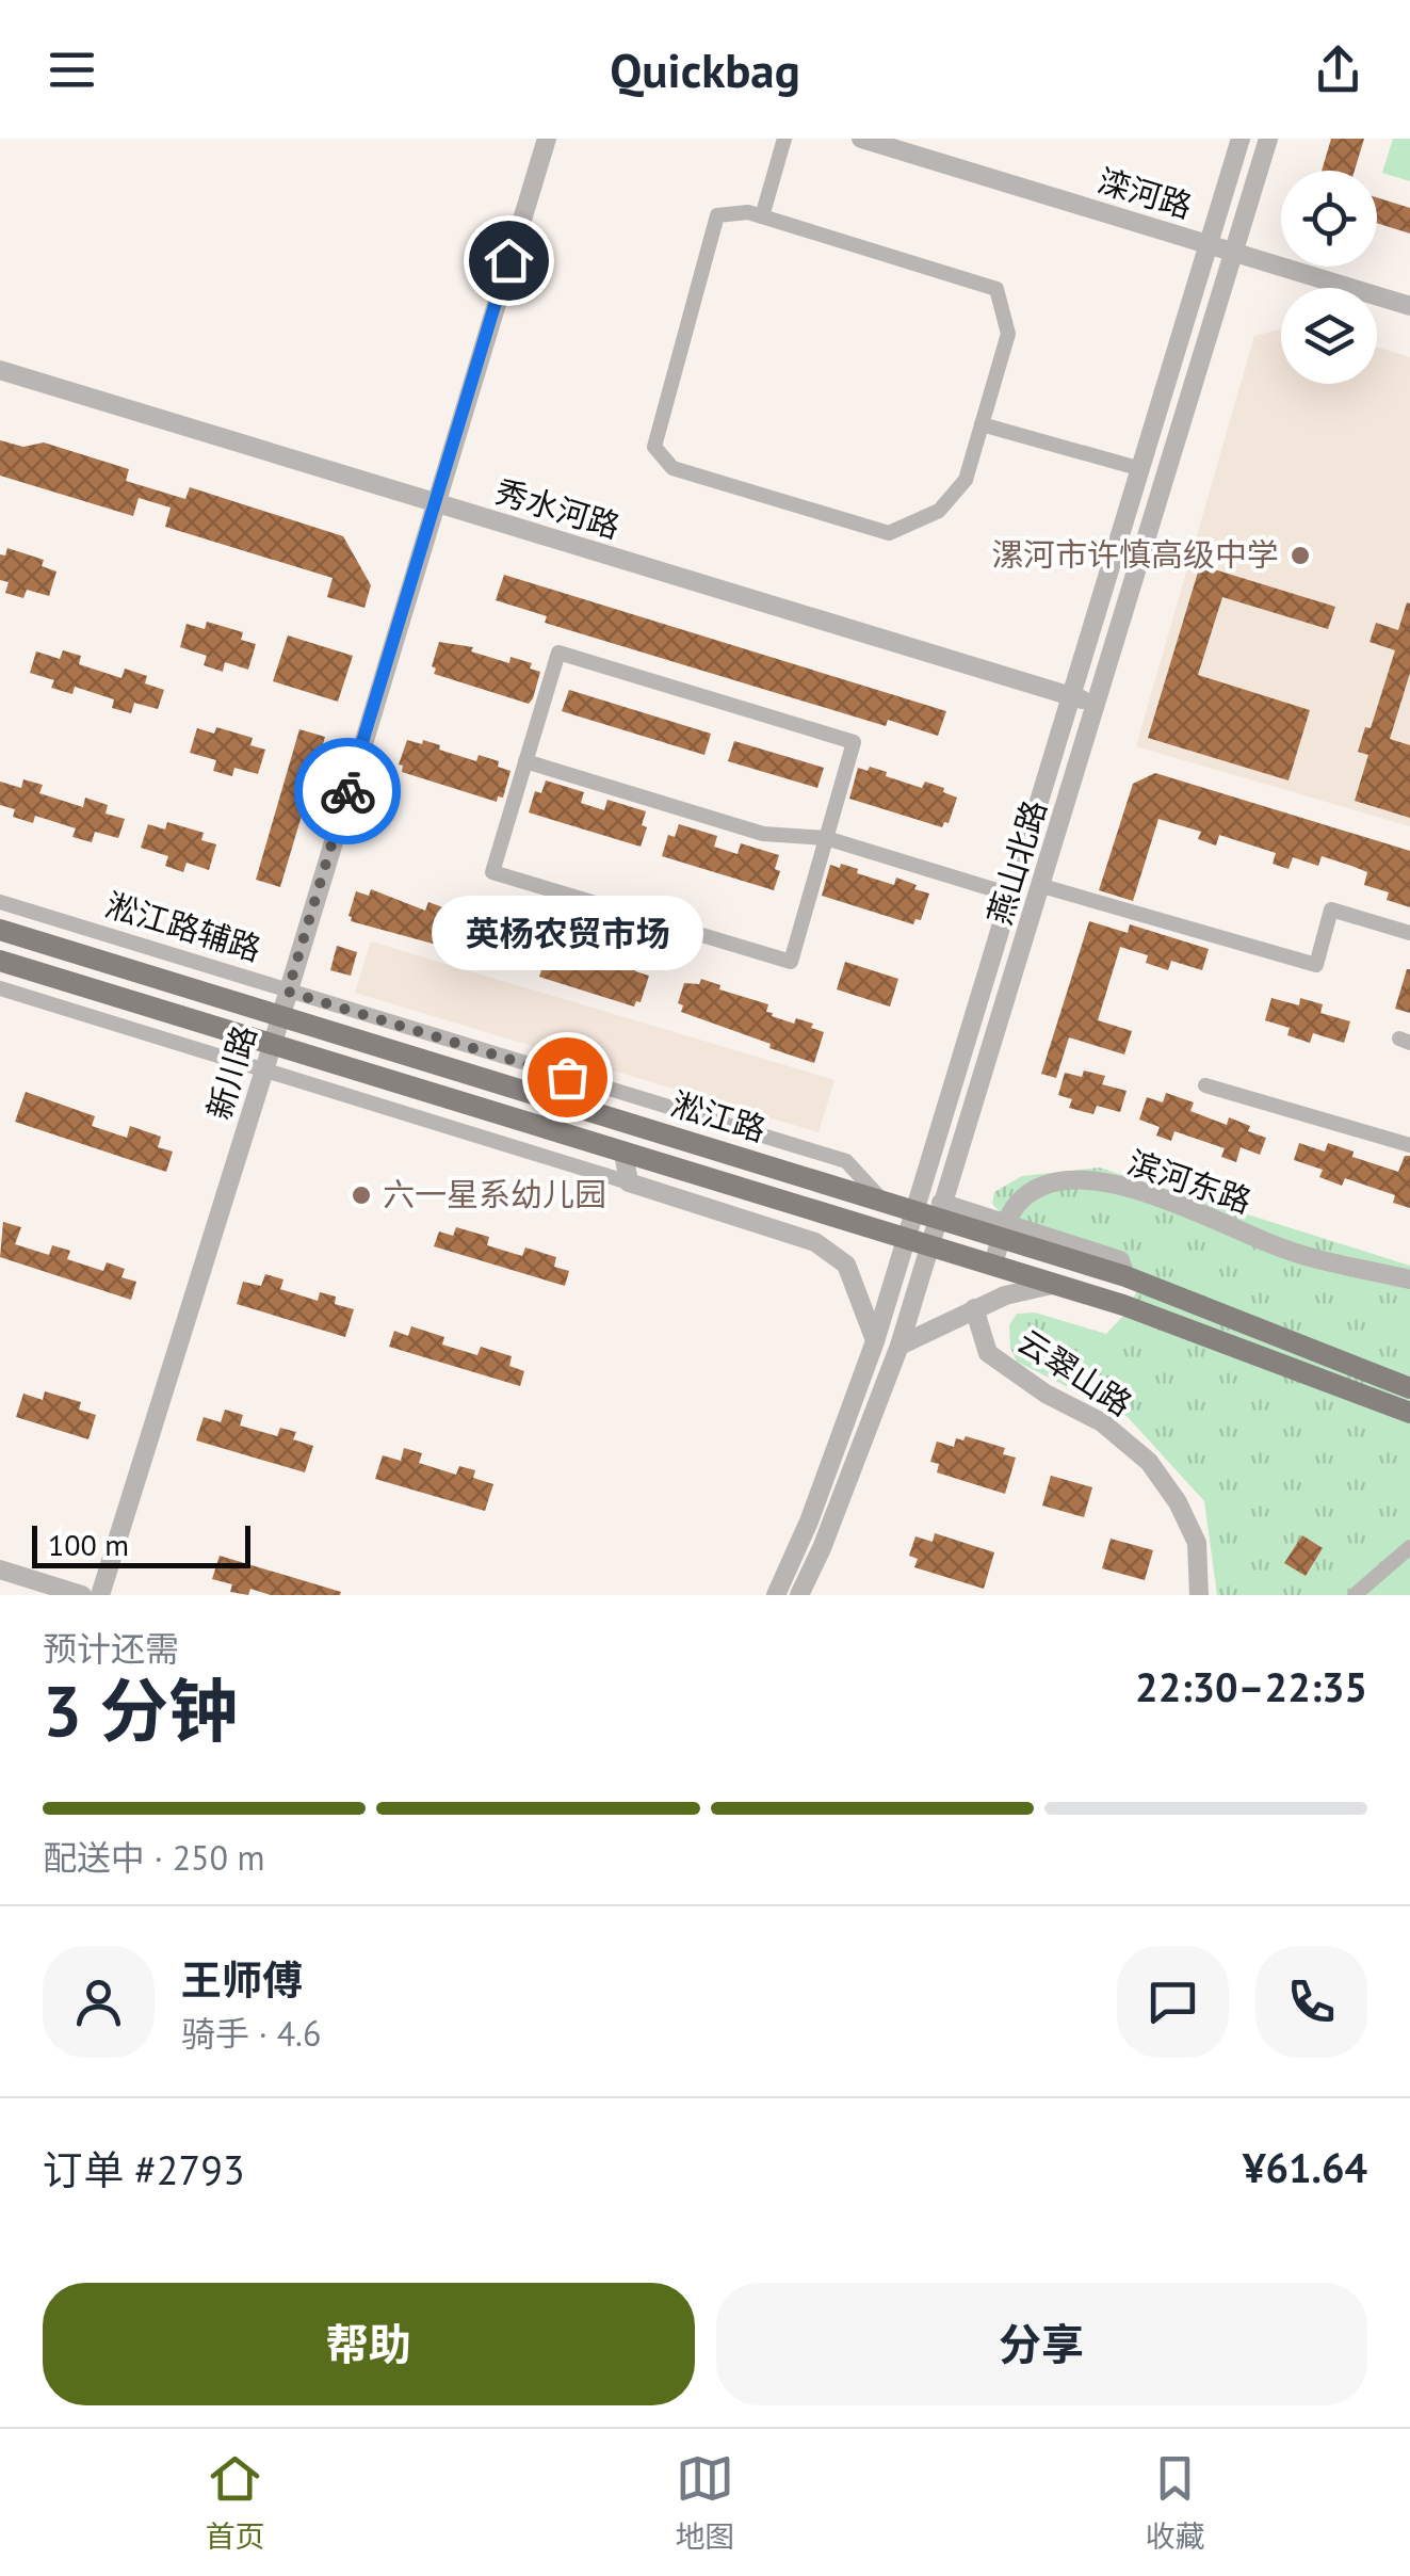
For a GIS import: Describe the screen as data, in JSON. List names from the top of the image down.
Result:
{
  "streets": {
    "main road": ["淞江路"],
    "street": [
      "滦河路",
      "秀水河路",
      "燕山北路",
      "淞江路辅路",
      "新川路",
      "滨河东路",
      "云翠山路"
    ]
  },
  "crossings": [
    ["滦河路", "燕山北路"],
    ["秀水河路", "燕山北路"],
    ["秀水河路", "新川路"],
    ["燕山北路", "淞江路"],
    ["淞江路辅路", "新川路"],
    ["淞江路辅路", "淞江路"],
    ["新川路", "淞江路"],
    ["淞江路", "滨河东路"]
  ],
  "places": ["漯河市许慎高级中学", "英杨农贸市场", "六一星系幼儿园"],
  "scale_bar": "100 m",
  "page": {
    "header": "Quickbag",
    "bubble": "英杨农贸市场",
    "scale": "100 m",
    "heading": ["3 分钟", "预计还需", "22:30–22:35"],
    "panel": [
      "王师傅",
      "骑手 · 4.6",
      "订单 #2793",
      "¥61.64"
    ],
    "bar": "配送中 · 250 m",
    "buttons": ["帮助", "分享"],
    "tabs": ["首页", "地图", "收藏"]
  }
}
